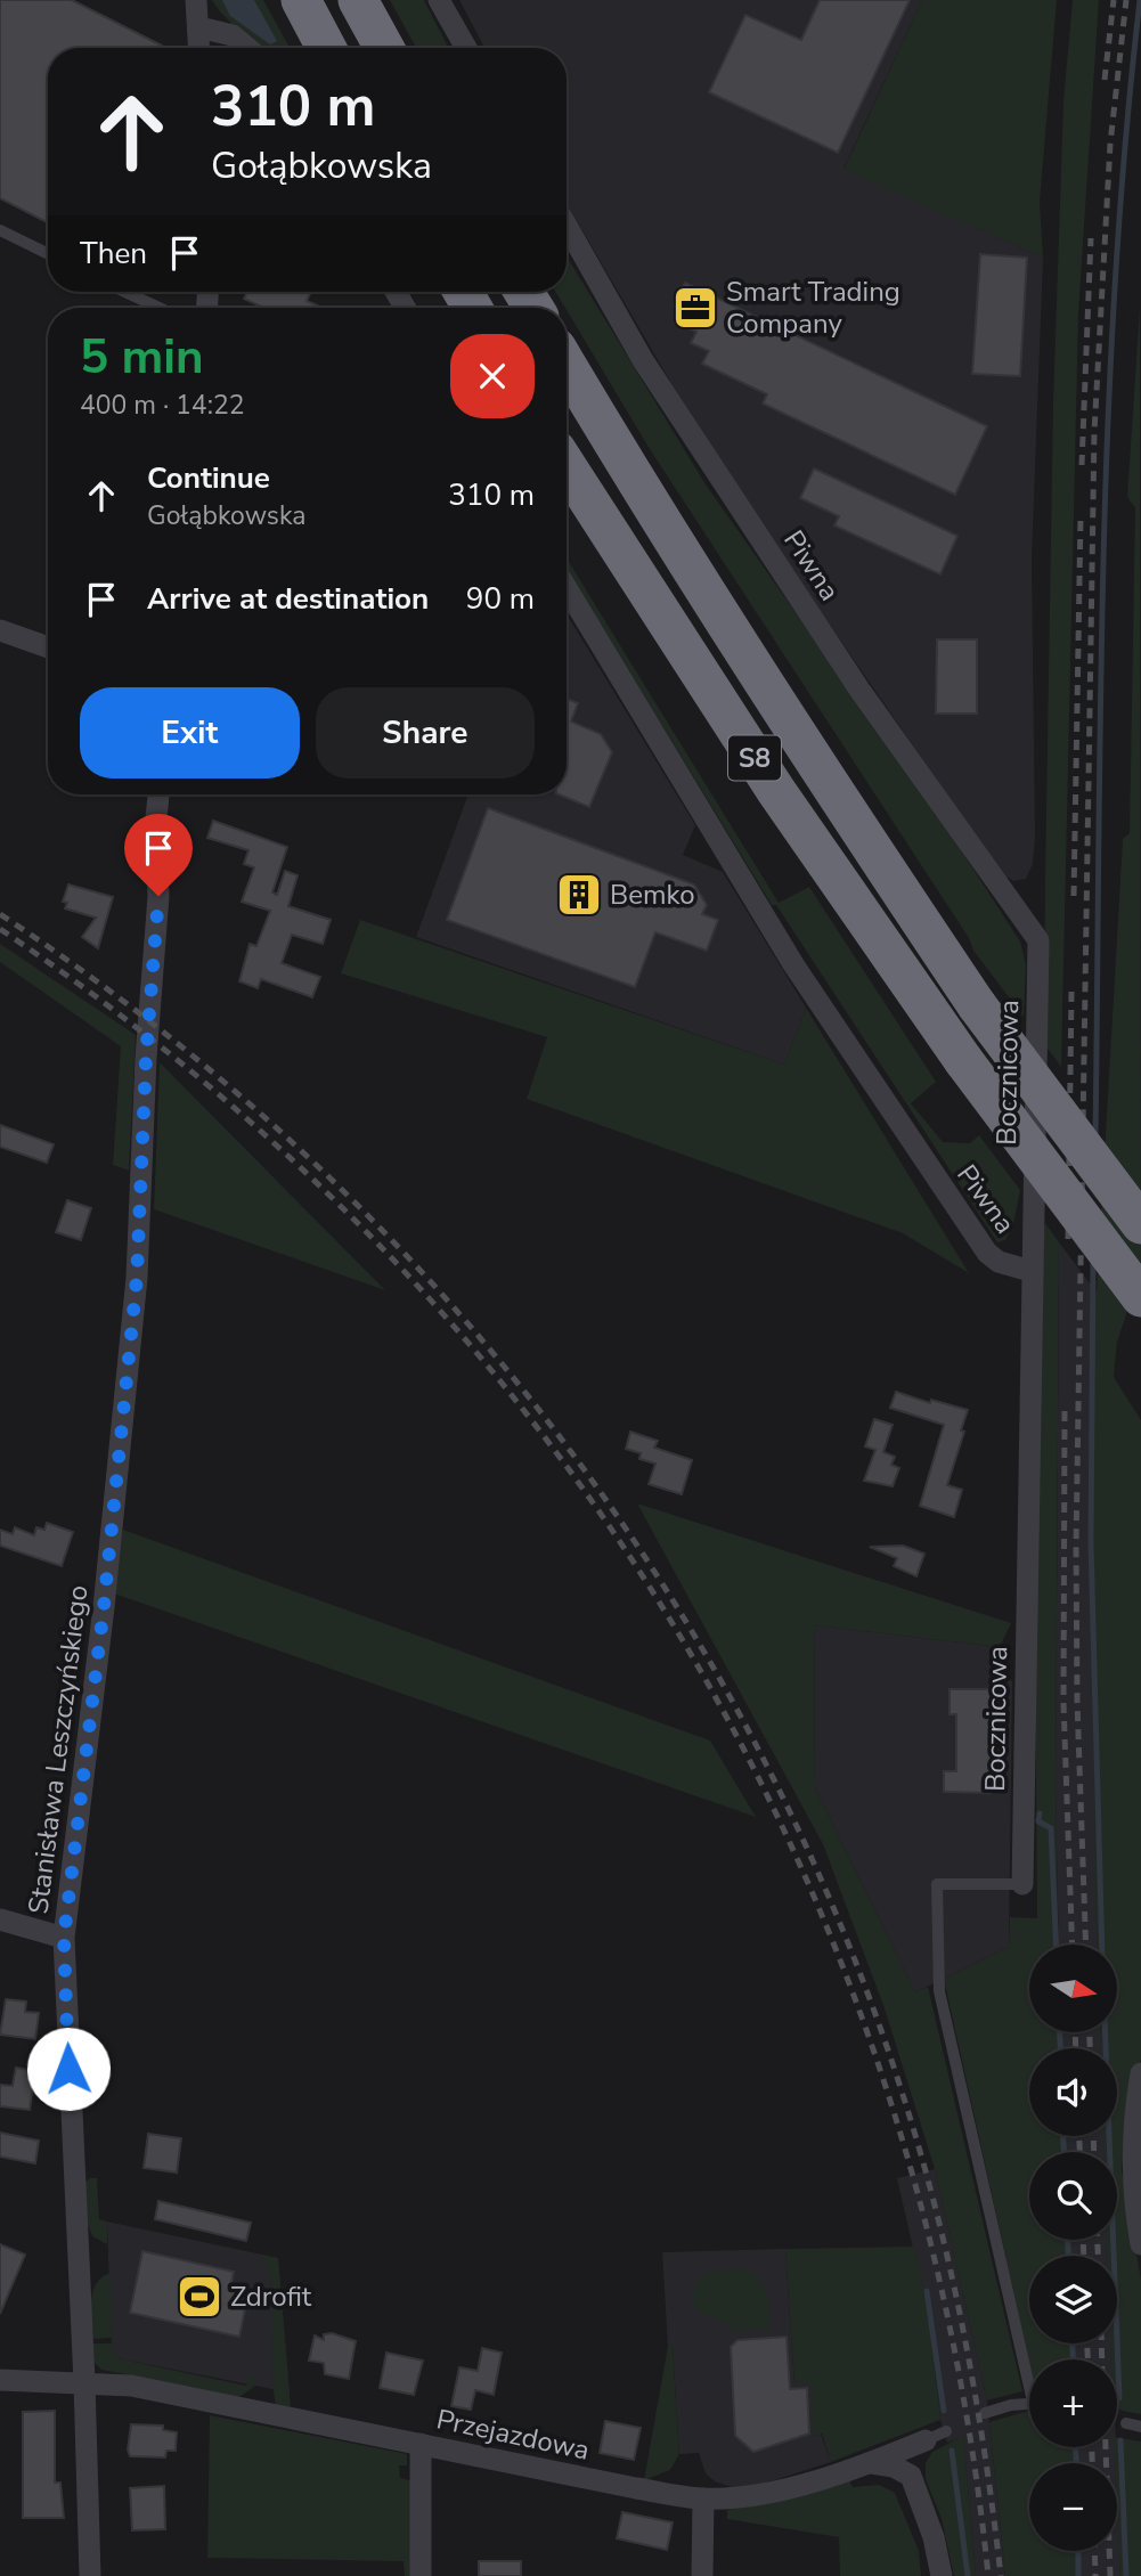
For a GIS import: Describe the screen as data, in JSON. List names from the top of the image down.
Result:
{
  "streets": {
    "highway": ["S8"],
    "street": [
      "Piwna",
      "Bocznicowa",
      "Stanisława Leszczyńskiego",
      "Przejazdowa"
    ]
  },
  "crossings": [
    ["Piwna", "Bocznicowa"],
    ["Stanisława Leszczyńskiego", "Przejazdowa"]
  ],
  "places": {
    "office": ["Smart Trading Company"],
    "building": ["Bemko"],
    "sports": ["Zdrofit"]
  },
  "north": "right",
  "page": {
    "turn": ["310 m", "Gołąbkowska"],
    "then": "Then",
    "heading": ["5 min", "400 m · 14:22"],
    "list": [
      {
        "name": "Continue",
        "note": "Gołąbkowska",
        "value": "310 m"
      },
      {
        "name": "Arrive at destination",
        "value": "90 m"
      }
    ],
    "buttons": ["Exit", "Share"],
    "map_buttons": ["+", "−"]
  }
}
